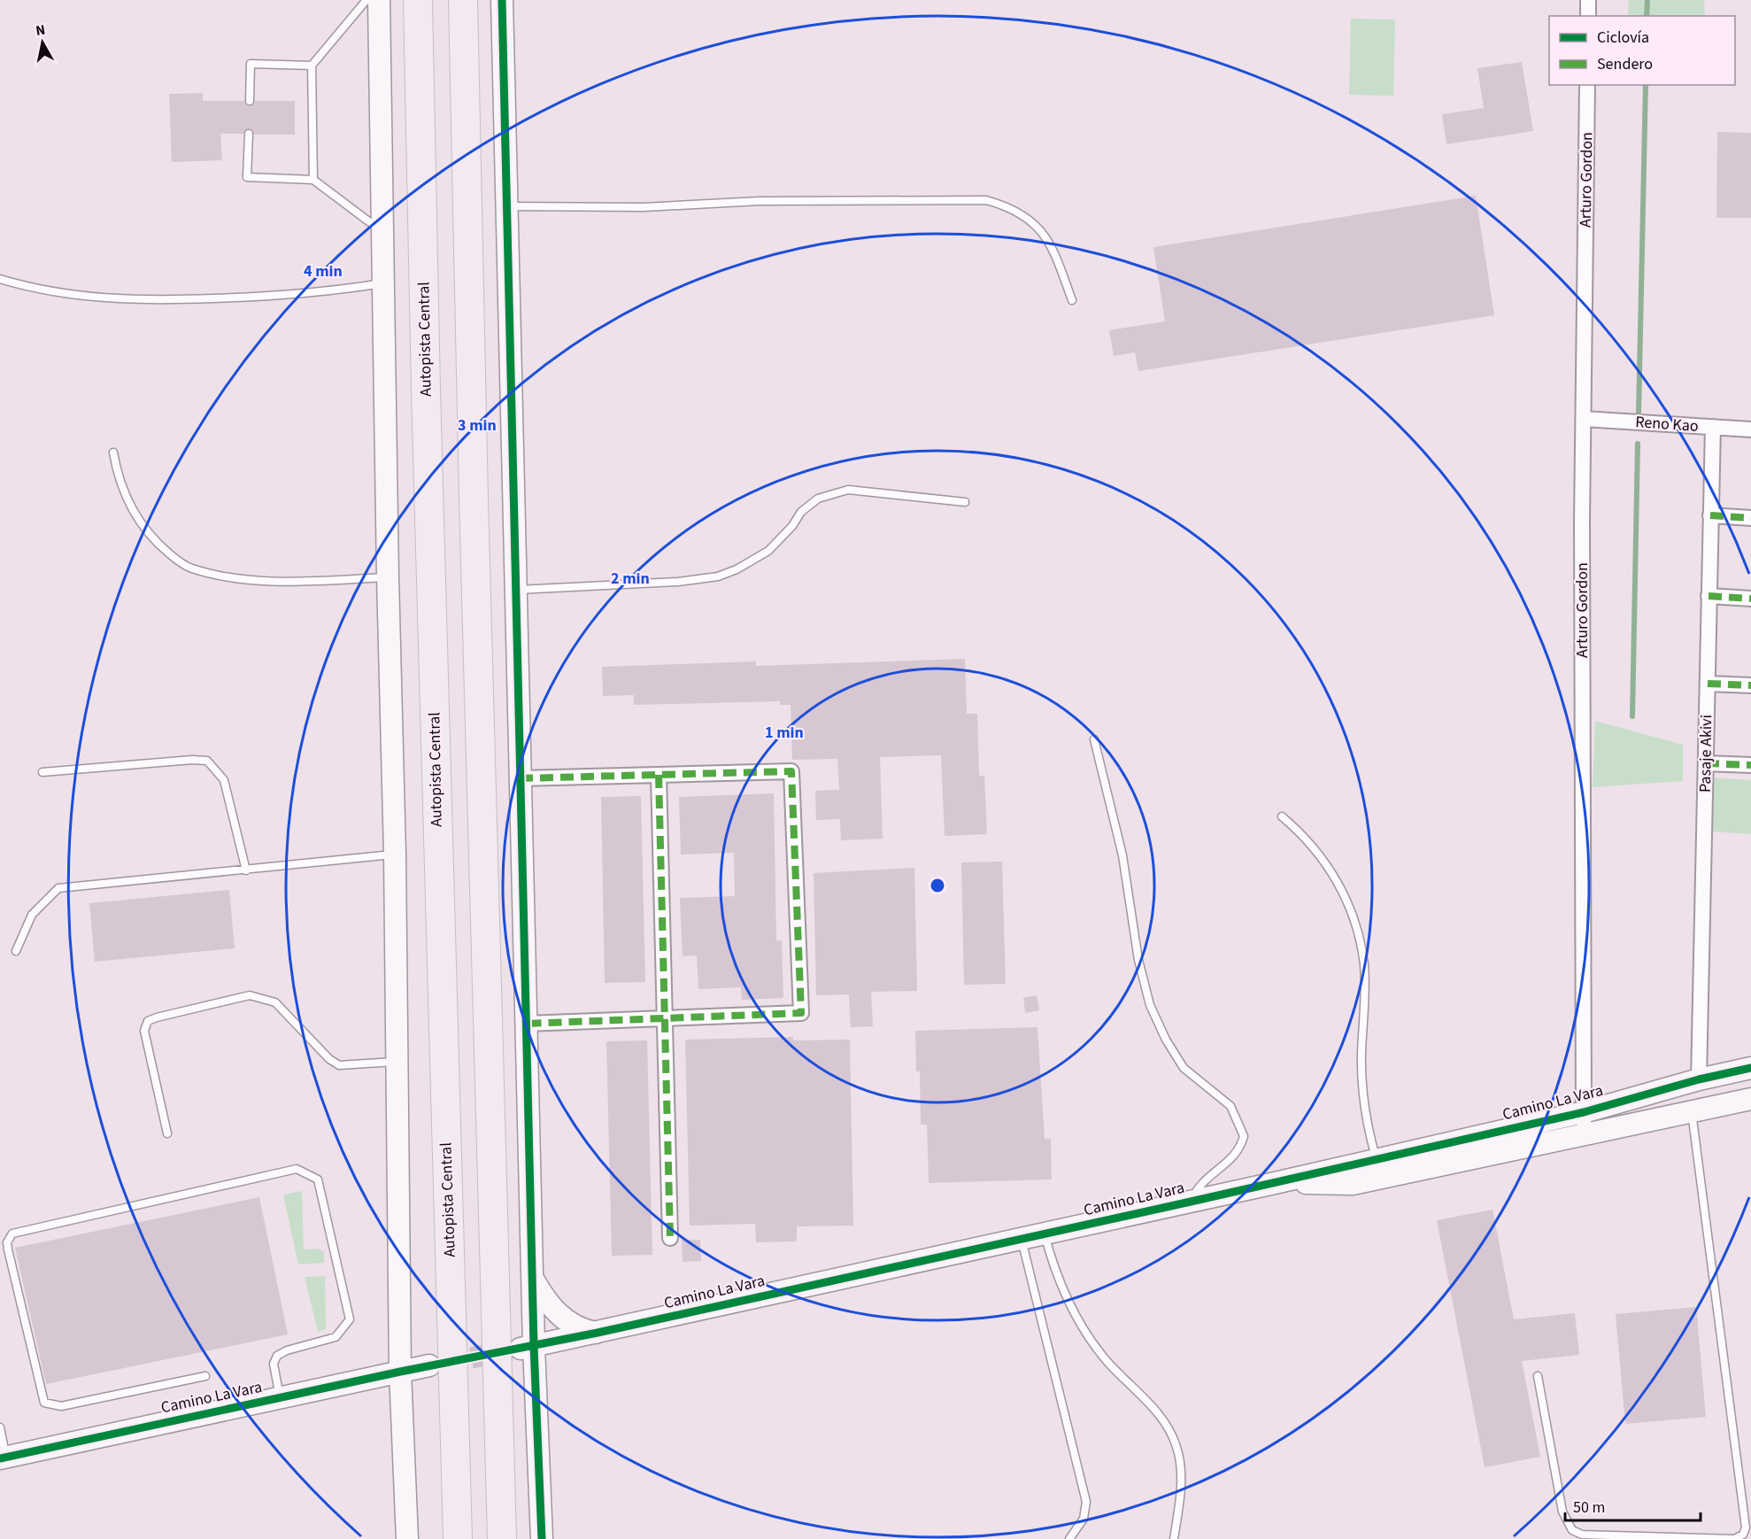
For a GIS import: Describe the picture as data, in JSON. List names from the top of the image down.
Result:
{
  "streets": {
    "highway": ["Autopista Central"],
    "street": [
      "Arturo Gordon",
      "Reno Kao",
      "Pasaje Akivi",
      "Camino La Vara"
    ]
  },
  "crossings": [
    ["Arturo Gordon", "Reno Kao"],
    ["Arturo Gordon", "Camino La Vara"],
    ["Reno Kao", "Pasaje Akivi"],
    ["Pasaje Akivi", "Camino La Vara"]
  ],
  "legend": ["Ciclovía", "Sendero"],
  "scale_bar": "50 m",
  "north": "top",
  "rings": [
    "4 min",
    "3 min",
    "2 min",
    "1 min"
  ]
}
